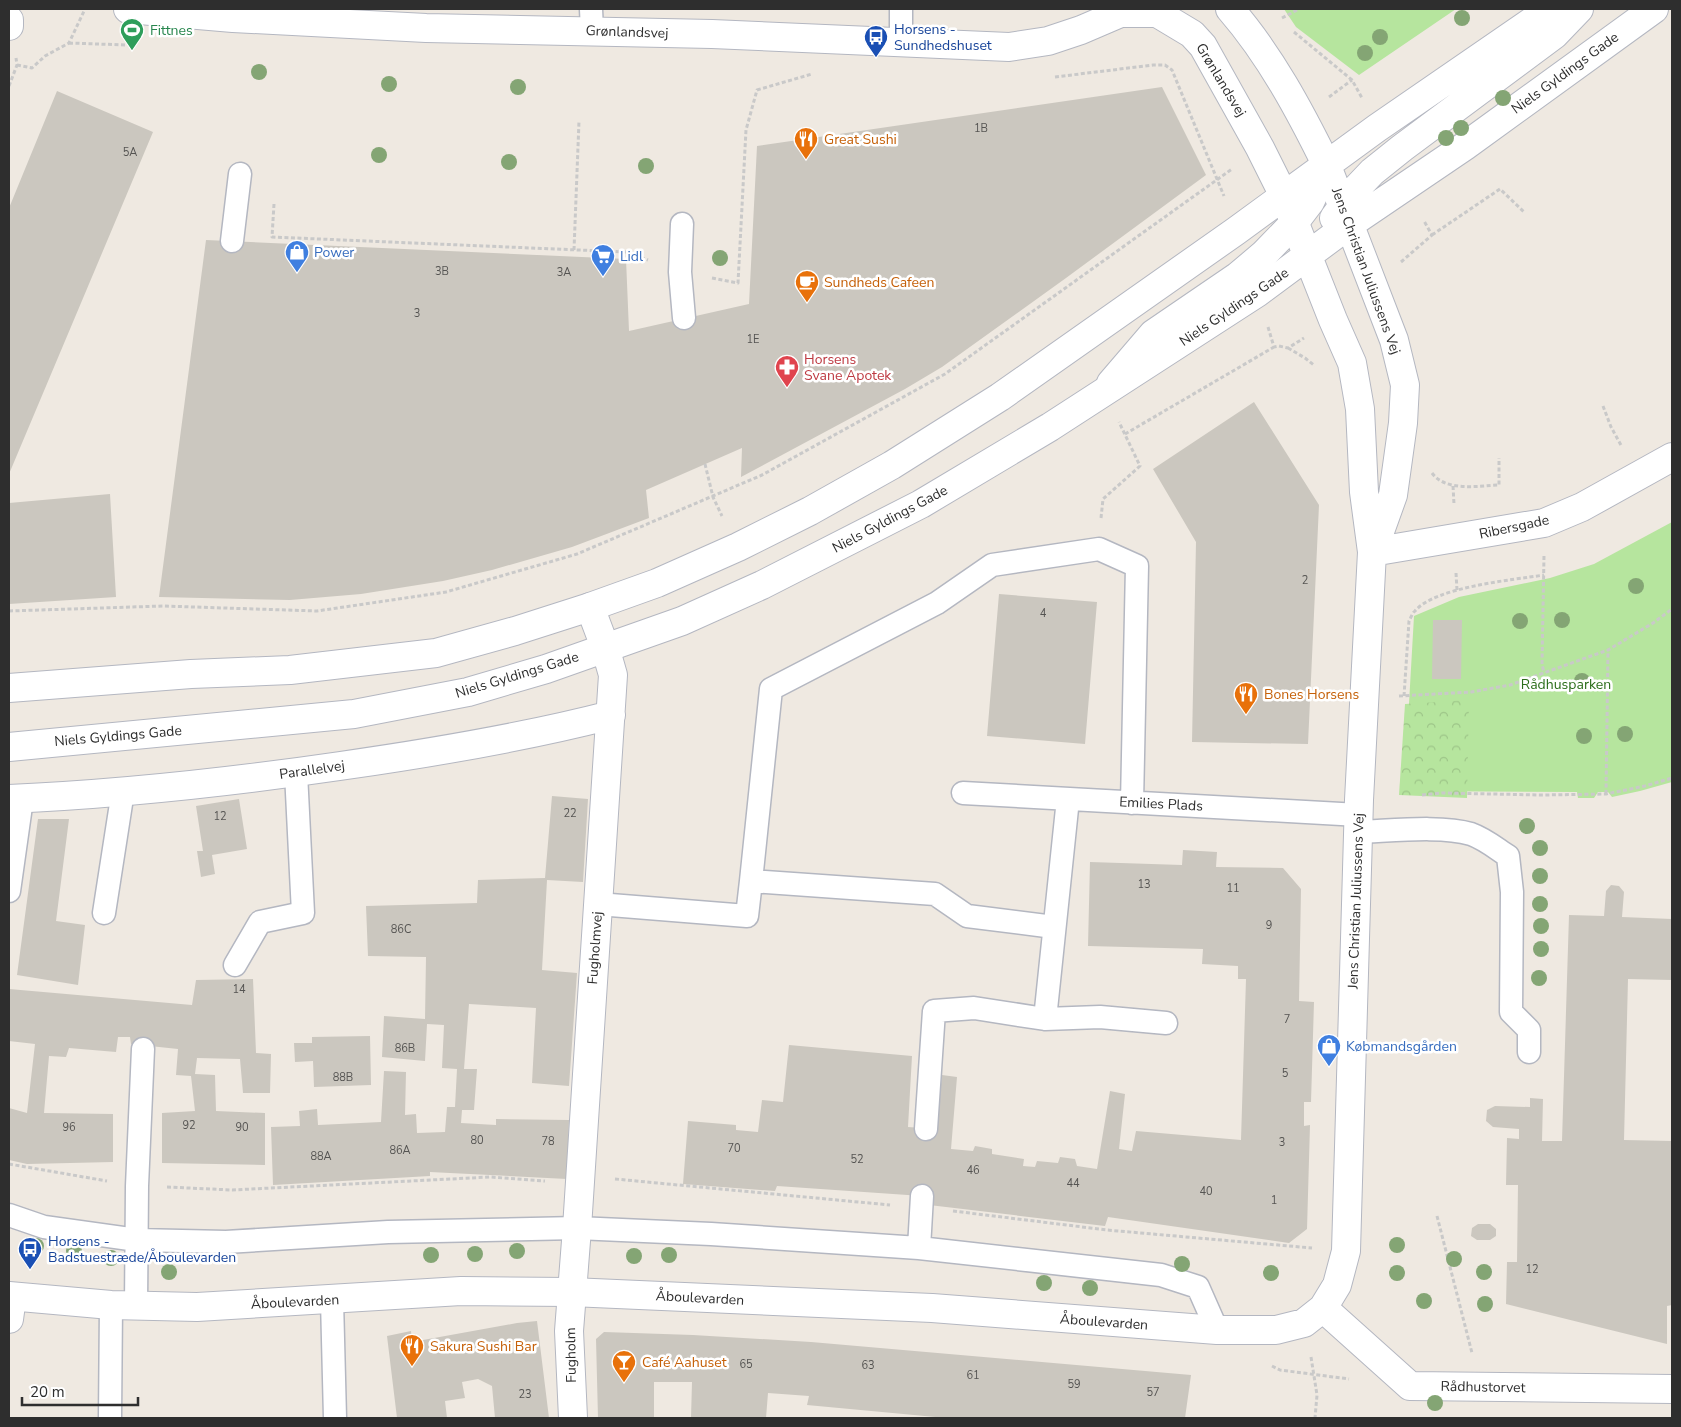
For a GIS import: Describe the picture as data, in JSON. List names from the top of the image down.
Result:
{
  "streets": {
    "street": [
      "Grønlandsvej",
      "Niels Gyldings Gade",
      "Jens Christian Juliussens Vej",
      "Ribersgade",
      "Parallelvej",
      "Fugholmvej",
      "Åboulevarden",
      "Fugholm",
      "Rådhustorvet"
    ],
    "lane": ["Emilies Plads"]
  },
  "crossings": [
    ["Grønlandsvej", "Jens Christian Juliussens Vej"],
    ["Niels Gyldings Gade", "Jens Christian Juliussens Vej"],
    ["Niels Gyldings Gade", "Fugholmvej"],
    ["Jens Christian Juliussens Vej", "Ribersgade"],
    ["Jens Christian Juliussens Vej", "Emilies Plads"],
    ["Jens Christian Juliussens Vej", "Åboulevarden"],
    ["Jens Christian Juliussens Vej", "Rådhustorvet"],
    ["Parallelvej", "Fugholmvej"],
    ["Fugholmvej", "Åboulevarden"],
    ["Fugholmvej", "Fugholm"],
    ["Åboulevarden", "Fugholm"],
    ["Åboulevarden", "Rådhustorvet"]
  ],
  "parks": ["Rådhusparken"],
  "places": {
    "sports": ["Fittnes"],
    "bus stop": ["Horsens - Sundhedshuset", "Horsens - Badstuestræde/Åboulevarden"],
    "restaurant": ["Great Sushi", "Bones Horsens", "Sakura Sushi Bar"],
    "shop": ["Power", "Købmandsgården"],
    "supermarket": ["Lidl"],
    "cafe": ["Sundheds Cafeen"],
    "pharmacy": ["Horsens Svane Apotek"],
    "bar": ["Café Aahuset"]
  },
  "house_numbers": [
    "1B",
    "5A",
    "3B",
    "3A",
    "3",
    "1E",
    "2",
    "4",
    "22",
    "12",
    "13",
    "11",
    "9",
    "86C",
    "14",
    "7",
    "86B",
    "5",
    "88B",
    "92",
    "96",
    "90",
    "80",
    "78",
    "3",
    "70",
    "86A",
    "88A",
    "52",
    "46",
    "44",
    "40",
    "1",
    "12",
    "65",
    "63",
    "61",
    "59",
    "57",
    "23"
  ],
  "scale_bar": "20 m"
}
